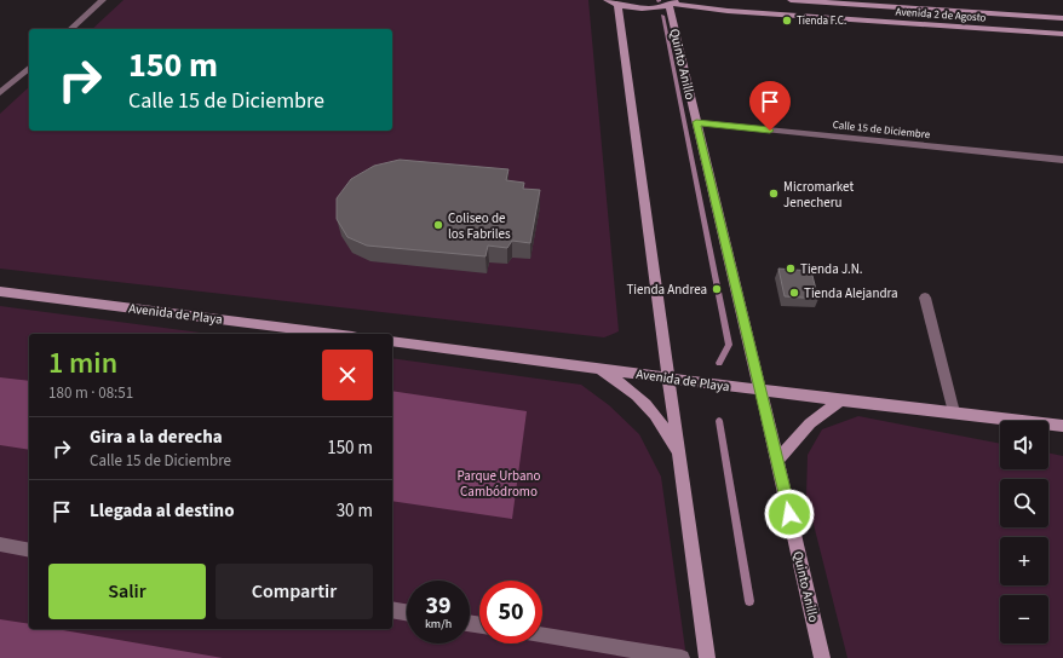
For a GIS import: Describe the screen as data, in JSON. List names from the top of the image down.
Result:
{
  "streets": {
    "main road": ["Avenida 2 de Agosto", "Quinto Anillo", "Avenida de Playa"],
    "street": ["Calle 15 de Diciembre"]
  },
  "crossings": [
    ["Avenida 2 de Agosto", "Quinto Anillo"],
    ["Quinto Anillo", "Calle 15 de Diciembre"],
    ["Quinto Anillo", "Avenida de Playa"]
  ],
  "parks": ["Parque Urbano Cambódromo"],
  "places": [
    "Tienda F.C.",
    "Micromarket Jenecheru",
    "Coliseo de los Fabriles",
    "Tienda J.N.",
    "Tienda Andrea",
    "Tienda Alejandra"
  ],
  "page": {
    "turn": ["150 m", "Calle 15 de Diciembre"],
    "heading": ["1 min", "180 m · 08:51"],
    "list": [
      {
        "name": "Gira a la derecha",
        "note": "Calle 15 de Diciembre",
        "value": "150 m"
      },
      {
        "name": "Llegada al destino",
        "value": "30 m"
      }
    ],
    "map_buttons": ["+", "−"],
    "buttons": ["Salir", "Compartir"],
    "speed": "39 km/h",
    "limit": "50"
  }
}
